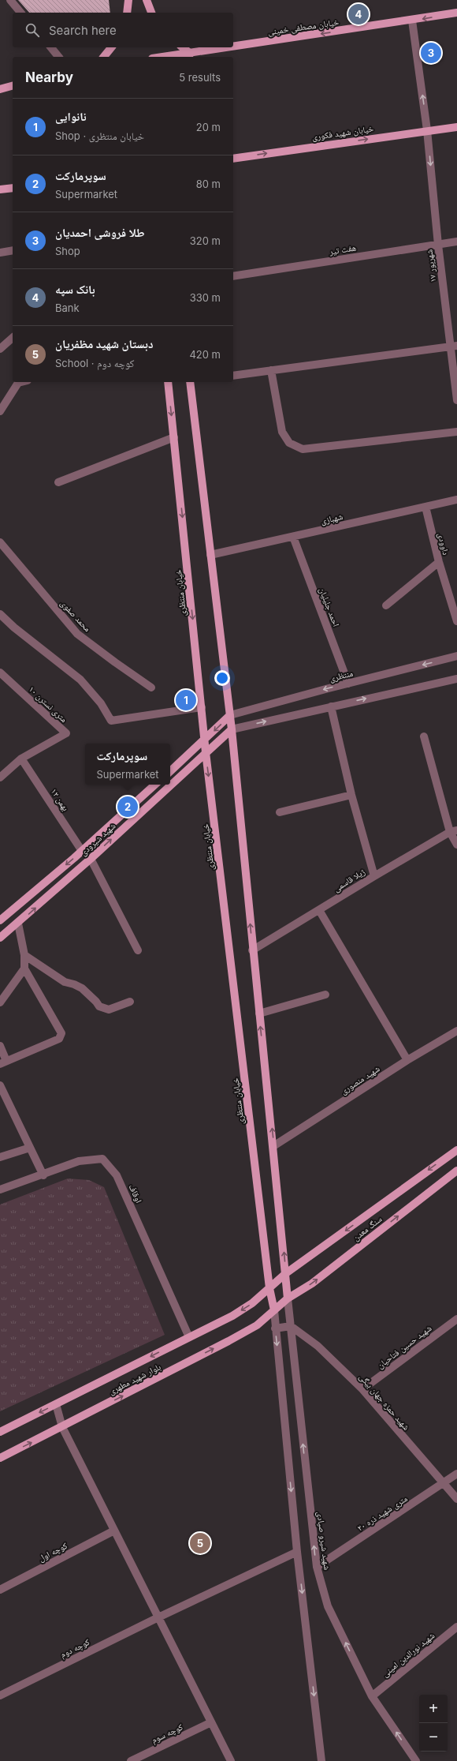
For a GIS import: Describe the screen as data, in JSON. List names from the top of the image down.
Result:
{
  "streets": {
    "main road": [
      "خیابان مصطفی خمینی",
      "خیابان شهید فکوری",
      "خیابان منتظری",
      "شهید شیرودی",
      "سنگ معدن",
      "بلوار شهید مطهری"
    ],
    "street": [
      "هفت تیر",
      "۱۷ شهریور",
      "شهبازی",
      "داوودی",
      "احمد جلیلیان",
      "محمد صفوی",
      "منتظری",
      "۱۰ متری نسترن",
      "۱۲ بهمن",
      "ژیلا قاسمی",
      "شهید منصوری",
      "اوقاف",
      "شهید حسین فتاحیان",
      "شهید حمزه جهان بیگی",
      "۲۰ متری شهید ذره",
      "شهید شیرو صیادی",
      "کوچه اول",
      "کوچه دوم",
      "شهید نورالدین امینی",
      "کوچه سوم"
    ]
  },
  "crossings": [
    ["خیابان مصطفی خمینی", "۱۷ شهریور"],
    ["خیابان شهید فکوری", "۱۷ شهریور"],
    ["هفت تیر", "۱۷ شهریور"],
    ["شهبازی", "داوودی"],
    ["شهبازی", "احمد جلیلیان"],
    ["خیابان منتظری", "شهید شیرودی"],
    ["خیابان منتظری", "سنگ معدن"],
    ["خیابان منتظری", "بلوار شهید مطهری"],
    ["احمد جلیلیان", "منتظری"],
    ["۱۰ متری نسترن", "۱۲ بهمن"],
    ["۱۲ بهمن", "شهید شیرودی"],
    ["اوقاف", "بلوار شهید مطهری"],
    ["سنگ معدن", "بلوار شهید مطهری"],
    ["سنگ معدن", "شهید شیرو صیادی"],
    ["شهید حسین فتاحیان", "شهید حمزه جهان بیگی"],
    ["شهید حمزه جهان بیگی", "۲۰ متری شهید ذره"],
    ["شهید حمزه جهان بیگی", "شهید شیرو صیادی"],
    ["۲۰ متری شهید ذره", "شهید شیرو صیادی"],
    ["شهید شیرو صیادی", "شهید نورالدین امینی"]
  ],
  "one_way": ["خیابان مصطفی خمینی", "خیابان شهید فکوری"],
  "page": {
    "pins": [
      "4",
      "3",
      "1",
      "2",
      "5"
    ],
    "search": "Search here",
    "heading": ["Nearby", "5 results"],
    "list": [
      {
        "mark": "1",
        "name": "نانوایی",
        "note": "Shop · خیابان منتظری",
        "value": "20 m"
      },
      {
        "mark": "2",
        "name": "سوپرمارکت",
        "note": "Supermarket",
        "value": "80 m"
      },
      {
        "mark": "3",
        "name": "طلا فروشی احمدیان",
        "note": "Shop",
        "value": "320 m"
      },
      {
        "mark": "4",
        "name": "بانک سپه",
        "note": "Bank",
        "value": "330 m"
      },
      {
        "mark": "5",
        "name": "دبستان شهید مظفریان",
        "note": "School · کوچه دوم",
        "value": "420 m"
      }
    ],
    "popup": ["سوپرمارکت", "Supermarket"],
    "map_buttons": ["+", "−"]
  }
}
